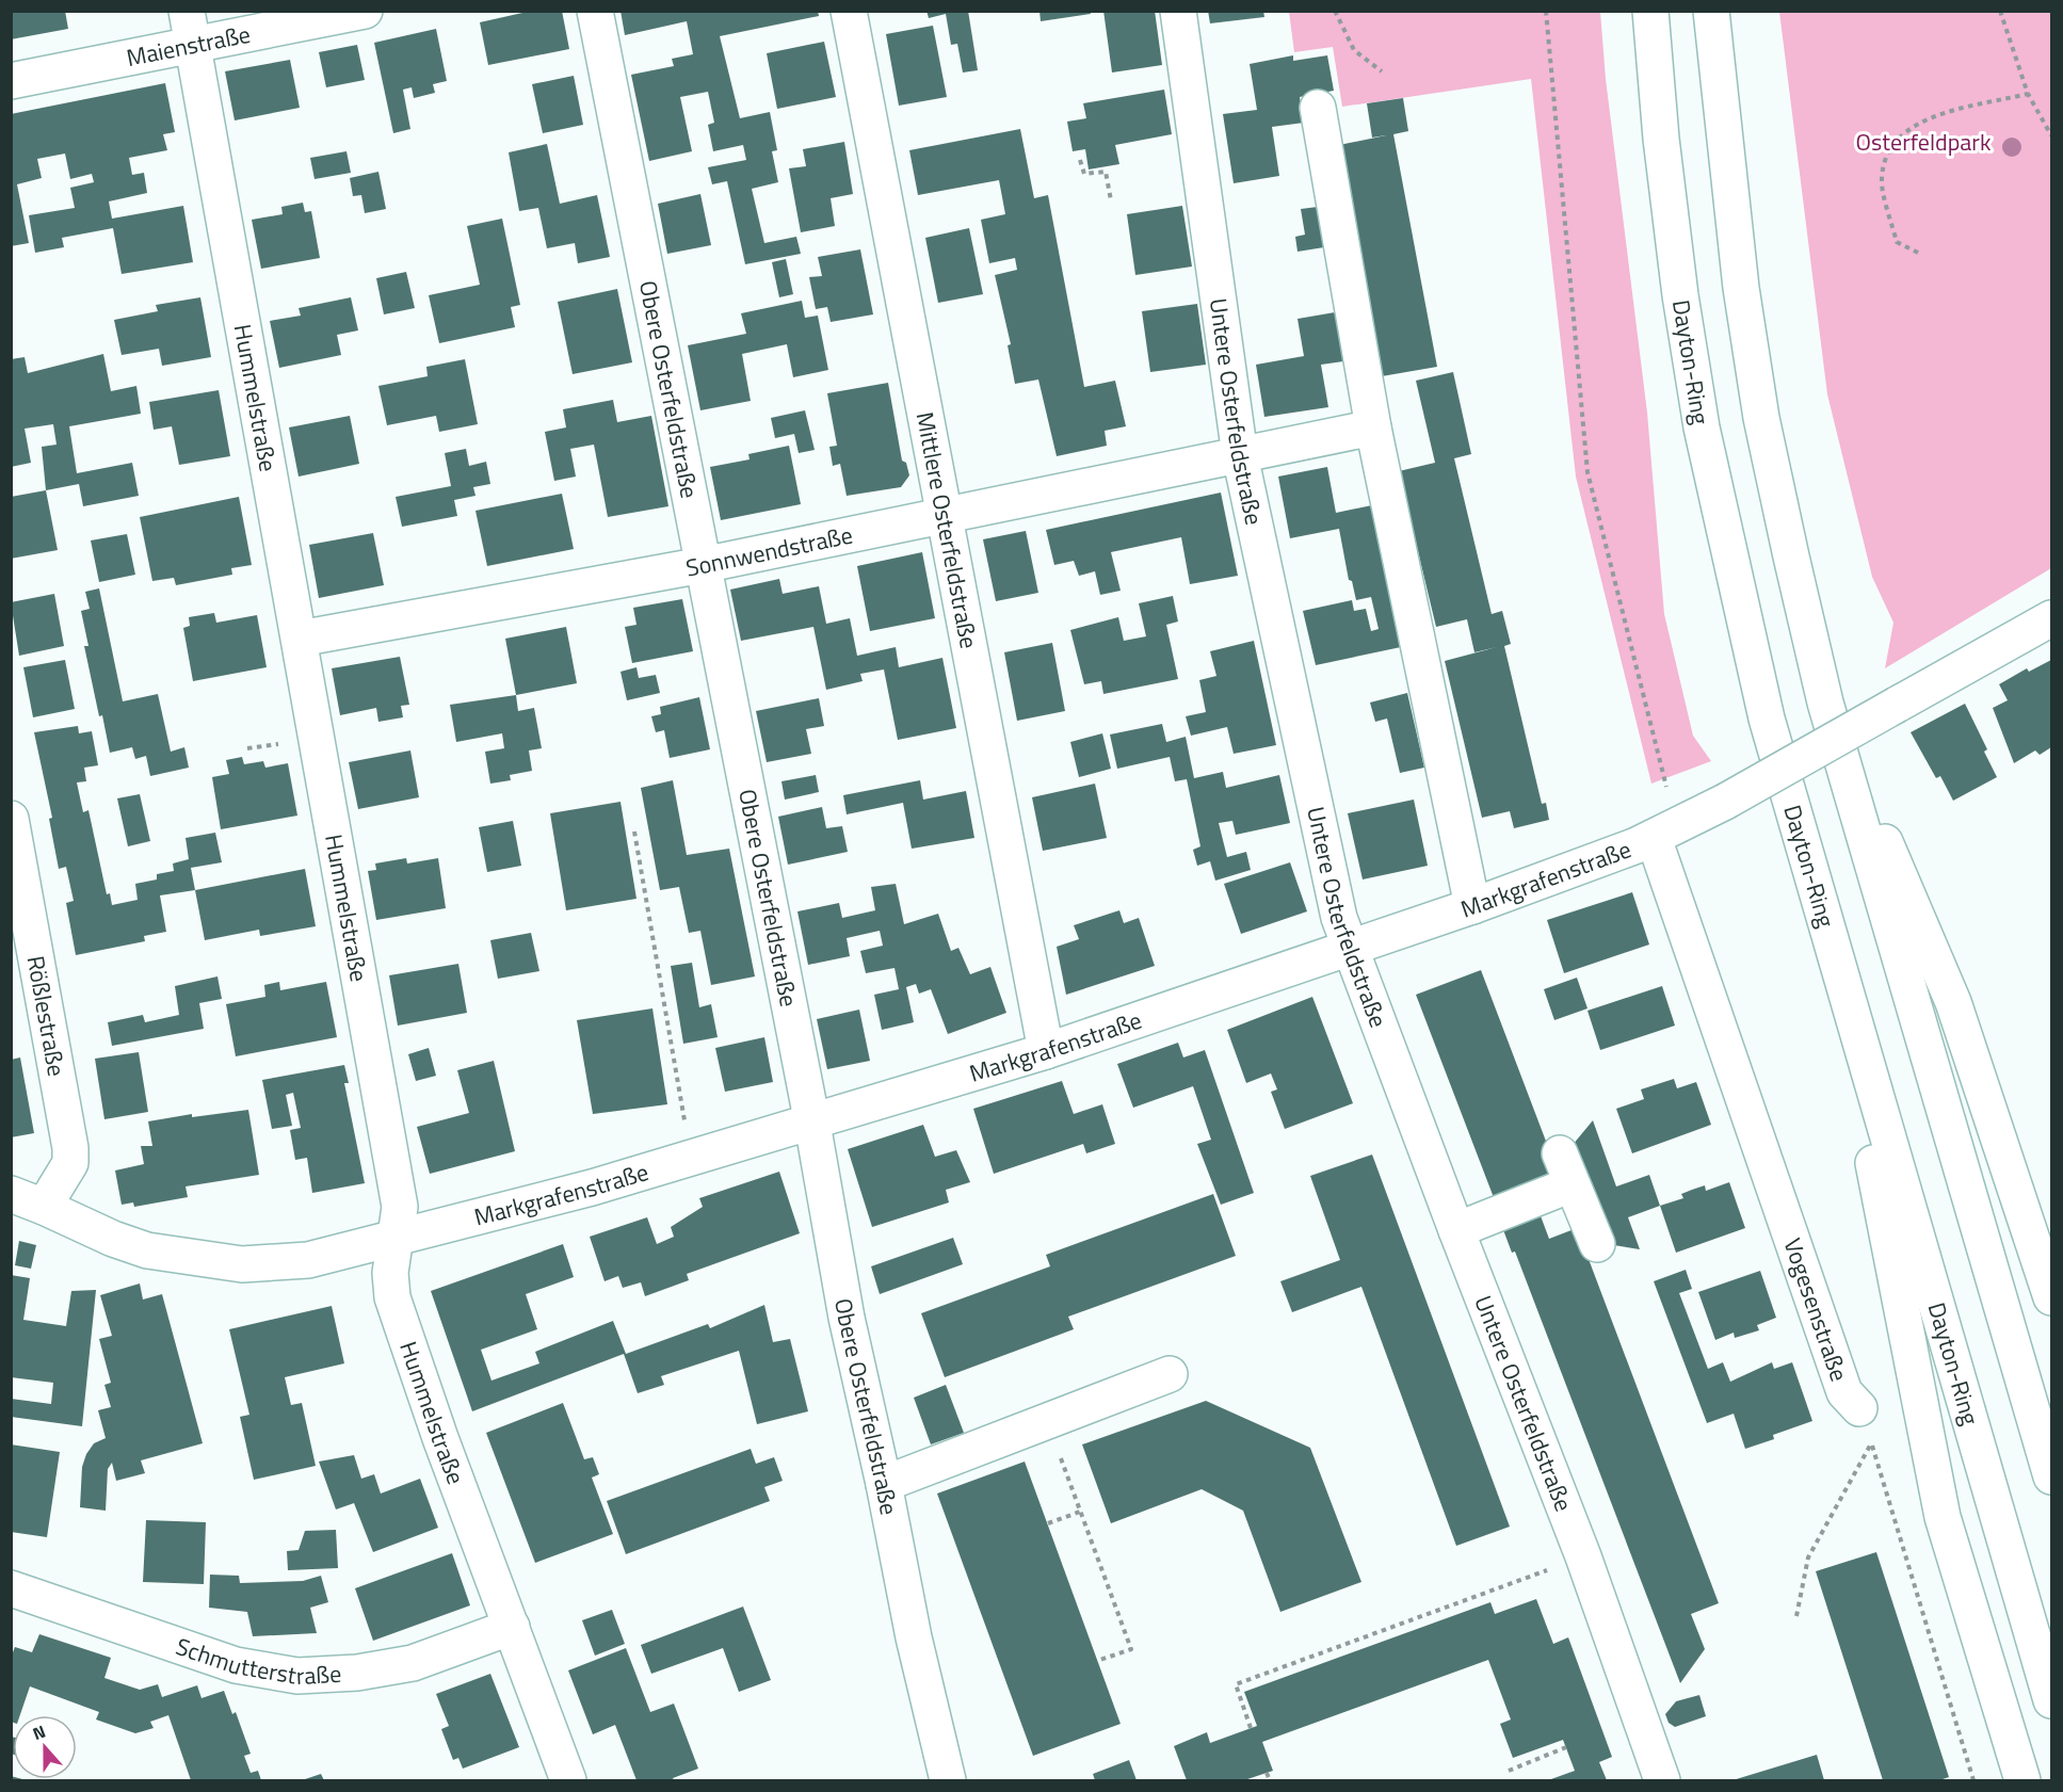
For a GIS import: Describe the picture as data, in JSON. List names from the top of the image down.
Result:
{
  "streets": {
    "main road": [
      "Maienstraße",
      "Dayton-Ring",
      "Obere Osterfeldstraße",
      "Hummelstraße",
      "Untere Osterfeldstraße",
      "Mittlere Osterfeldstraße",
      "Sonnwendstraße",
      "Markgrafenstraße",
      "Rößlestraße",
      "Vogesenstraße",
      "Schmutterstraße"
    ]
  },
  "crossings": [
    ["Maienstraße", "Hummelstraße"],
    ["Obere Osterfeldstraße", "Sonnwendstraße"],
    ["Obere Osterfeldstraße", "Markgrafenstraße"],
    ["Hummelstraße", "Sonnwendstraße"],
    ["Hummelstraße", "Markgrafenstraße"],
    ["Hummelstraße", "Schmutterstraße"],
    ["Untere Osterfeldstraße", "Sonnwendstraße"],
    ["Untere Osterfeldstraße", "Markgrafenstraße"],
    ["Mittlere Osterfeldstraße", "Sonnwendstraße"],
    ["Mittlere Osterfeldstraße", "Markgrafenstraße"],
    ["Markgrafenstraße", "Rößlestraße"],
    ["Markgrafenstraße", "Vogesenstraße"]
  ],
  "parks": ["Osterfeldpark"],
  "north": "top"
}
